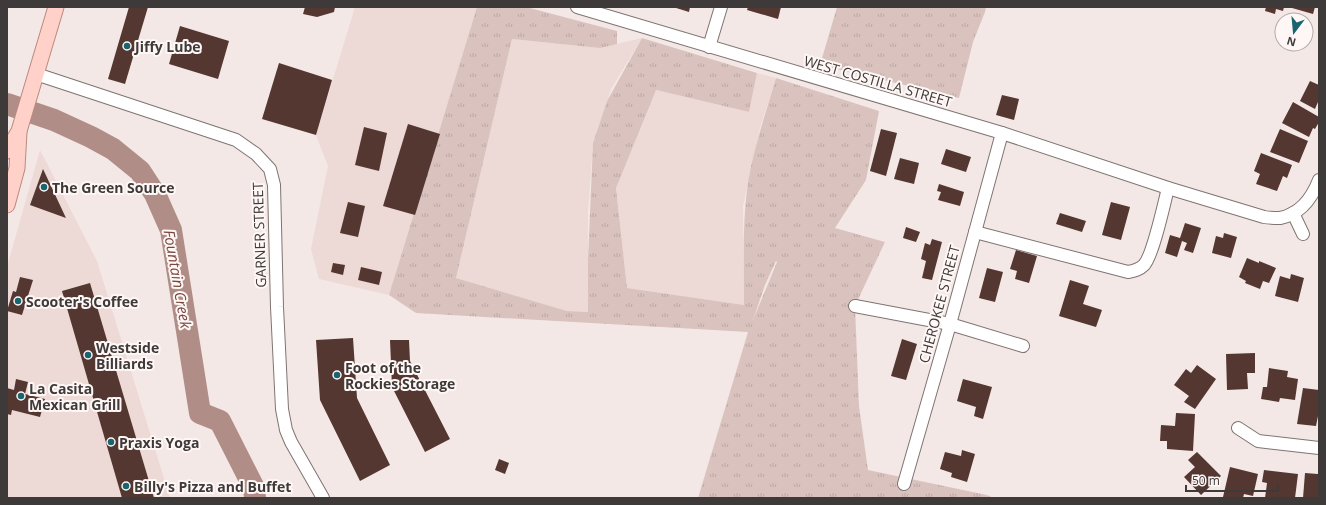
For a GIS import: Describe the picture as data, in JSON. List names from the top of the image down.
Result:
{
  "streets": {
    "street": ["WEST COSTILLA STREET", "GARNER STREET", "CHEROKEE STREET"]
  },
  "crossings": [
    ["WEST COSTILLA STREET", "CHEROKEE STREET"]
  ],
  "water": ["Fountain Creek"],
  "places": [
    "Jiffy Lube",
    "The Green Source",
    "Scooter's Coffee",
    "Westside Billiards",
    "Foot of the Rockies Storage",
    "La Casita Mexican Grill",
    "Praxis Yoga",
    "Billy's Pizza and Buffet"
  ],
  "scale_bar": "50 m",
  "north": "bottom"
}
